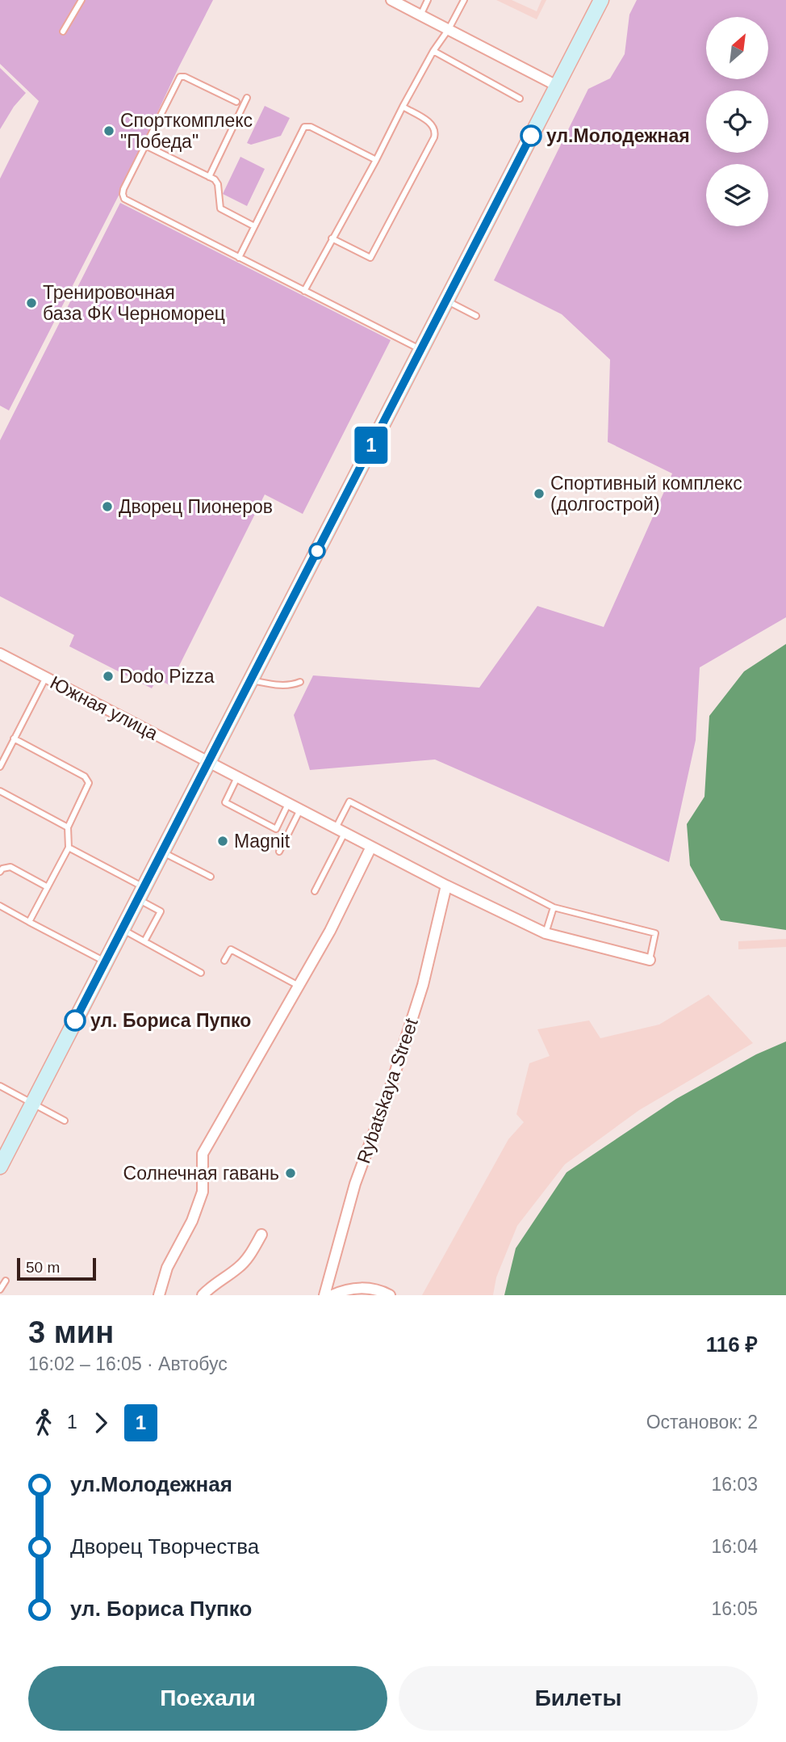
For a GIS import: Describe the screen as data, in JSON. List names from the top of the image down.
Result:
{
  "streets": {
    "street": ["Южная улица", "Rybatskaya Street"]
  },
  "crossings": [
    ["Южная улица", "Rybatskaya Street"]
  ],
  "places": [
    "Спорткомплекс \"Победа\"",
    "ул.Молодежная",
    "Тренировочная база ФК Черноморец",
    "Спортивный комплекс (долгострой)",
    "Дворец Пионеров",
    "Dodo Pizza",
    "Magnit",
    "ул. Бориса Пупко",
    "Солнечная гавань"
  ],
  "lines": ["bus line 1"],
  "scale_bar": "50 m",
  "north": "top right",
  "page": {
    "on_map": "1",
    "scale": "50 m",
    "heading": ["3 мин", "16:02 – 16:05 · Автобус", "116 ₽"],
    "legs": ["1", "1", "Остановок: 2"],
    "list": [
      {
        "name": "ул.Молодежная",
        "value": "16:03"
      },
      {
        "name": "Дворец Творчества",
        "value": "16:04"
      },
      {
        "name": "ул. Бориса Пупко",
        "value": "16:05"
      }
    ],
    "buttons": ["Поехали", "Билеты"]
  }
}
